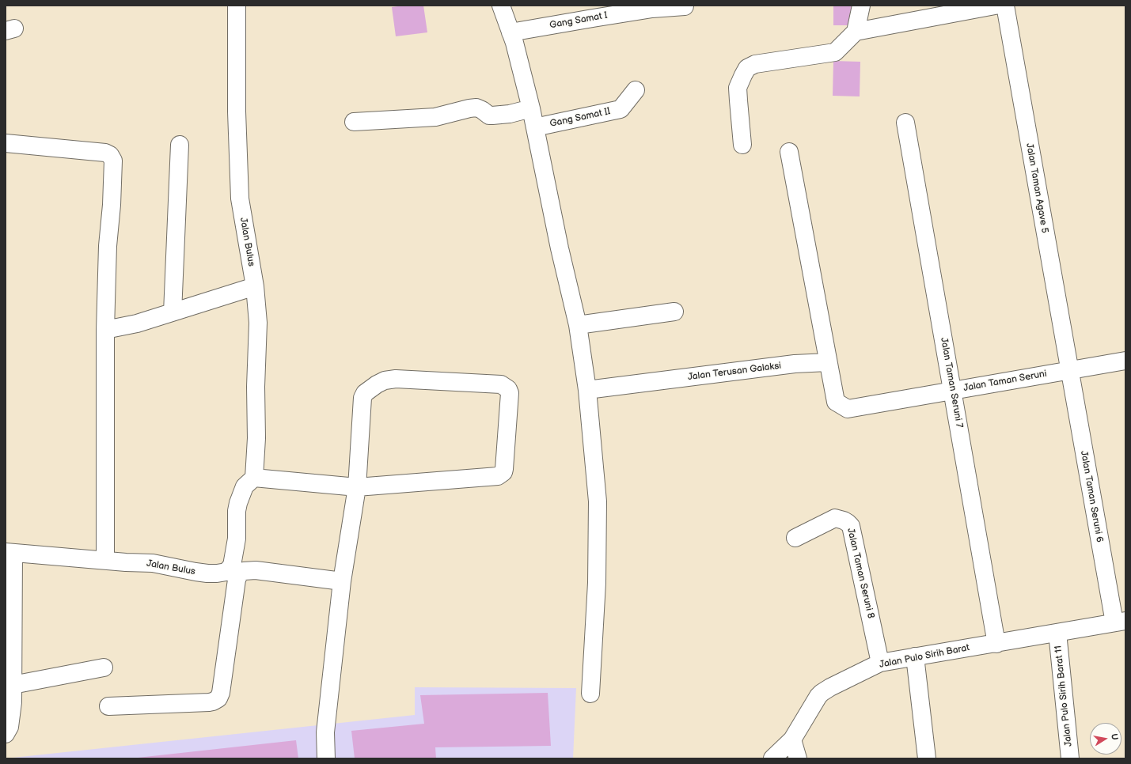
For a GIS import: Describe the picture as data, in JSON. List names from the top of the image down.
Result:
{
  "streets": {
    "street": [
      "Gang Samat I",
      "Gang Samat II",
      "Jalan Taman Agave 5",
      "Jalan Bulus",
      "Jalan Terusan Galaksi",
      "Jalan Taman Seruni",
      "Jalan Taman Seruni 7",
      "Jalan Taman Seruni 6",
      "Jalan Taman Seruni 8",
      "Jalan Pulo Sirih Barat",
      "Jalan Pulo Sirih Barat 11"
    ]
  },
  "crossings": [
    ["Jalan Taman Agave 5", "Jalan Taman Seruni"],
    ["Jalan Taman Agave 5", "Jalan Taman Seruni 6"],
    ["Jalan Terusan Galaksi", "Jalan Taman Seruni"],
    ["Jalan Taman Seruni", "Jalan Taman Seruni 7"],
    ["Jalan Taman Seruni", "Jalan Taman Seruni 6"],
    ["Jalan Taman Seruni 7", "Jalan Pulo Sirih Barat"],
    ["Jalan Taman Seruni 6", "Jalan Pulo Sirih Barat"],
    ["Jalan Taman Seruni 8", "Jalan Pulo Sirih Barat"],
    ["Jalan Pulo Sirih Barat", "Jalan Pulo Sirih Barat 11"]
  ],
  "north": "right"
}
